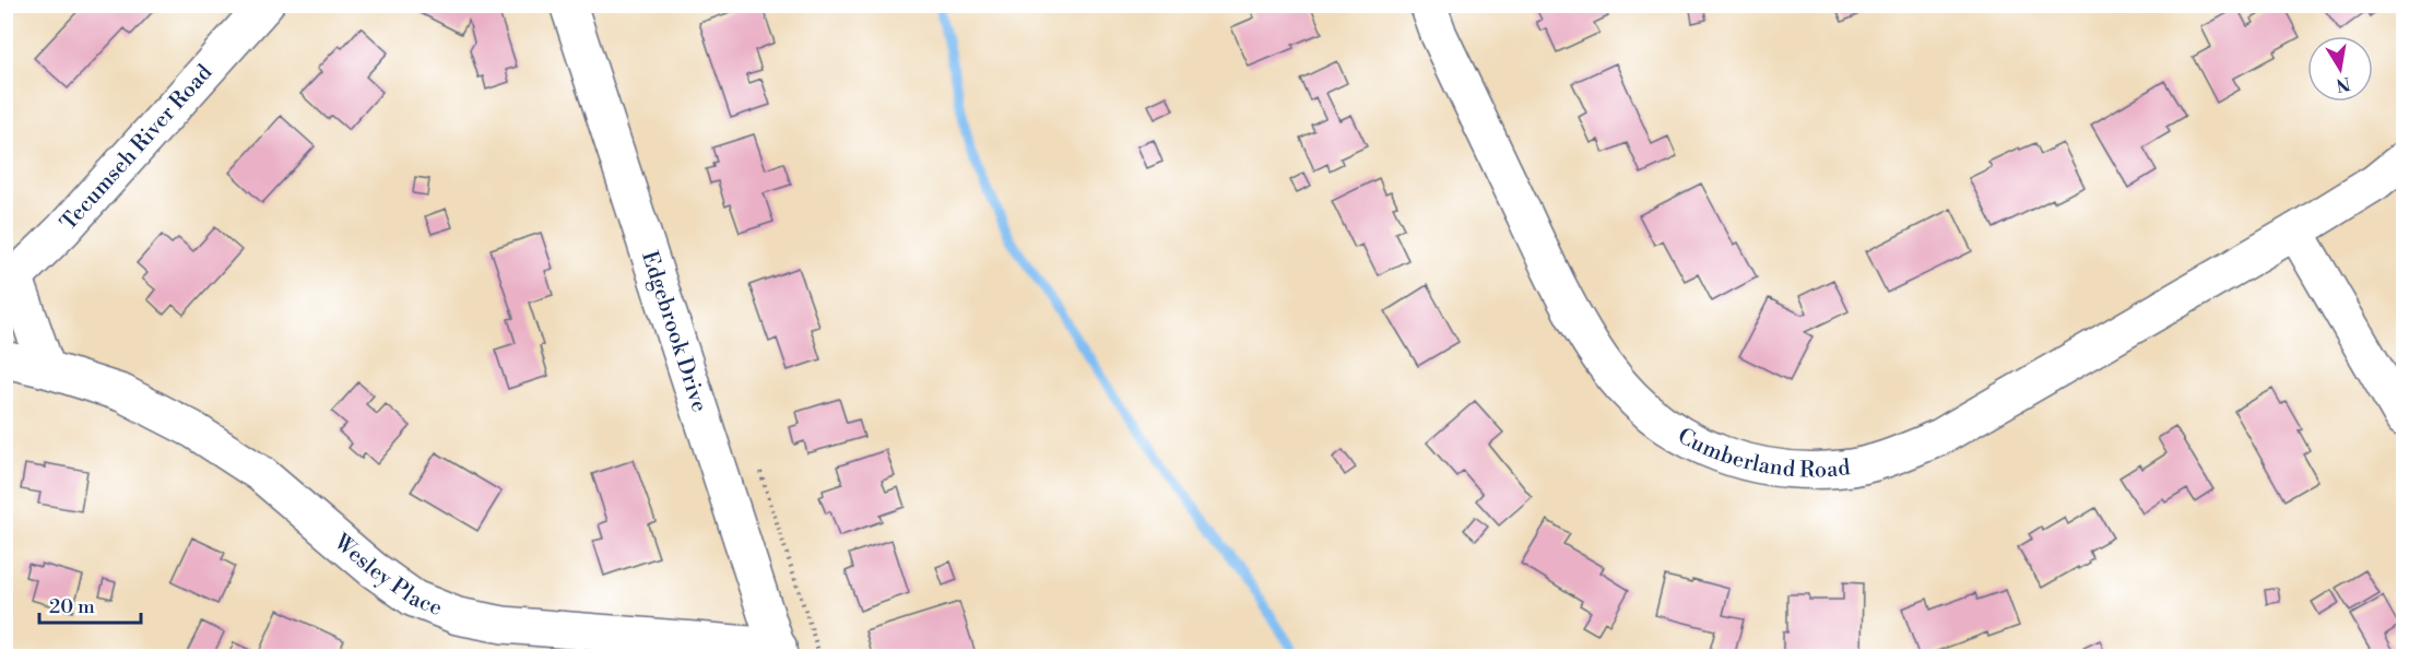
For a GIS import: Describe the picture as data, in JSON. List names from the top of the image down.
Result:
{
  "streets": {
    "street": [
      "Tecumseh River Road",
      "Edgebrook Drive",
      "Cumberland Road",
      "Wesley Place"
    ]
  },
  "crossings": [
    ["Edgebrook Drive", "Wesley Place"]
  ],
  "scale_bar": "20 m",
  "north": "bottom"
}
